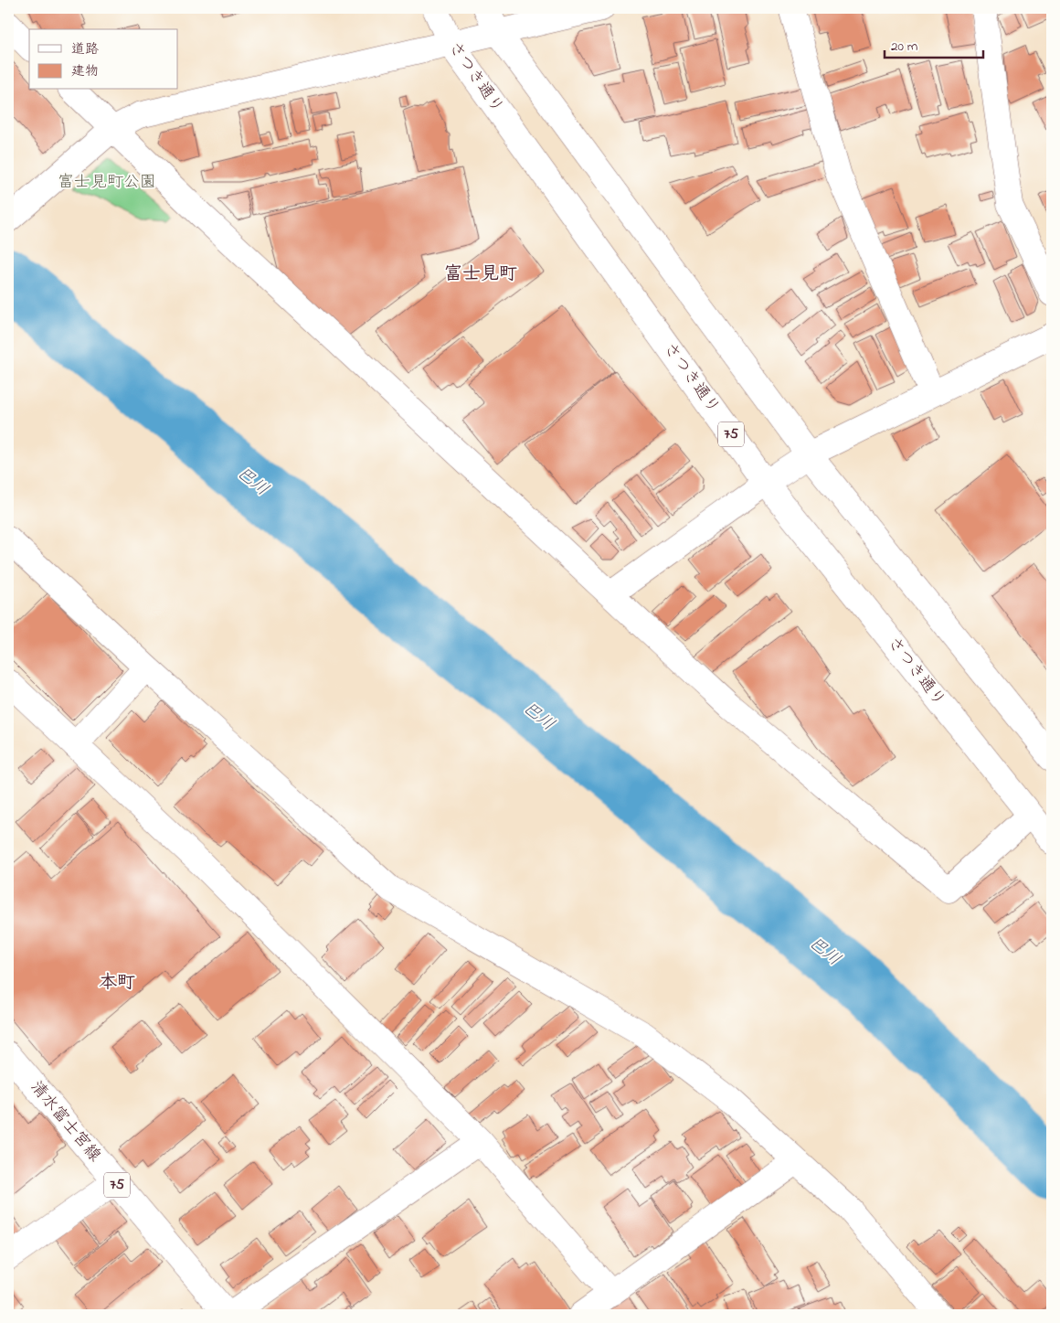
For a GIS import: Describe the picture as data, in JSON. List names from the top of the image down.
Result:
{
  "streets": {
    "street": ["さつき通り", "75", "清水富士宮線"]
  },
  "districts": ["富士見町", "本町"],
  "water": ["巴川"],
  "parks": ["富士見町公園"],
  "legend": ["道路", "建物"],
  "scale_bar": "20 m"
}
